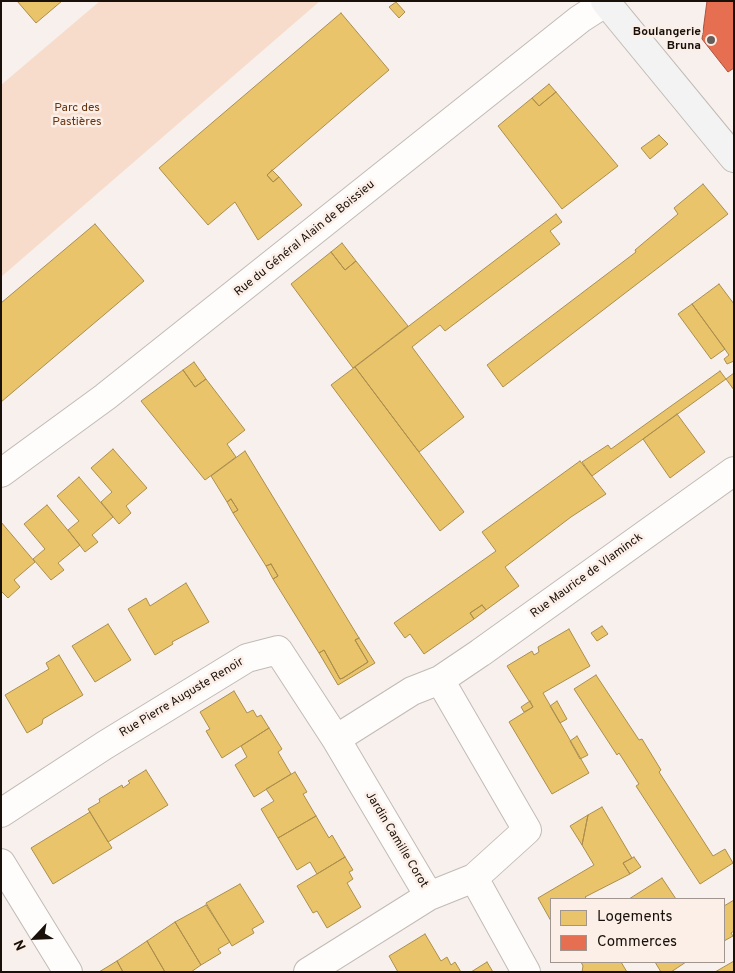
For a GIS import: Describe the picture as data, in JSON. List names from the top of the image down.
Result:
{
  "streets": {
    "street": [
      "Rue du Général Alain de Boissieu",
      "Rue Maurice de Vlaminck",
      "Rue Pierre Auguste Renoir",
      "Jardin Camille Corot"
    ]
  },
  "crossings": [
    ["Rue Maurice de Vlaminck", "Jardin Camille Corot"],
    ["Rue Pierre Auguste Renoir", "Jardin Camille Corot"]
  ],
  "parks": ["Parc des Pastières"],
  "places": ["Boulangerie Bruna"],
  "legend": ["Logements", "Commerces"],
  "north": "bottom left"
}
